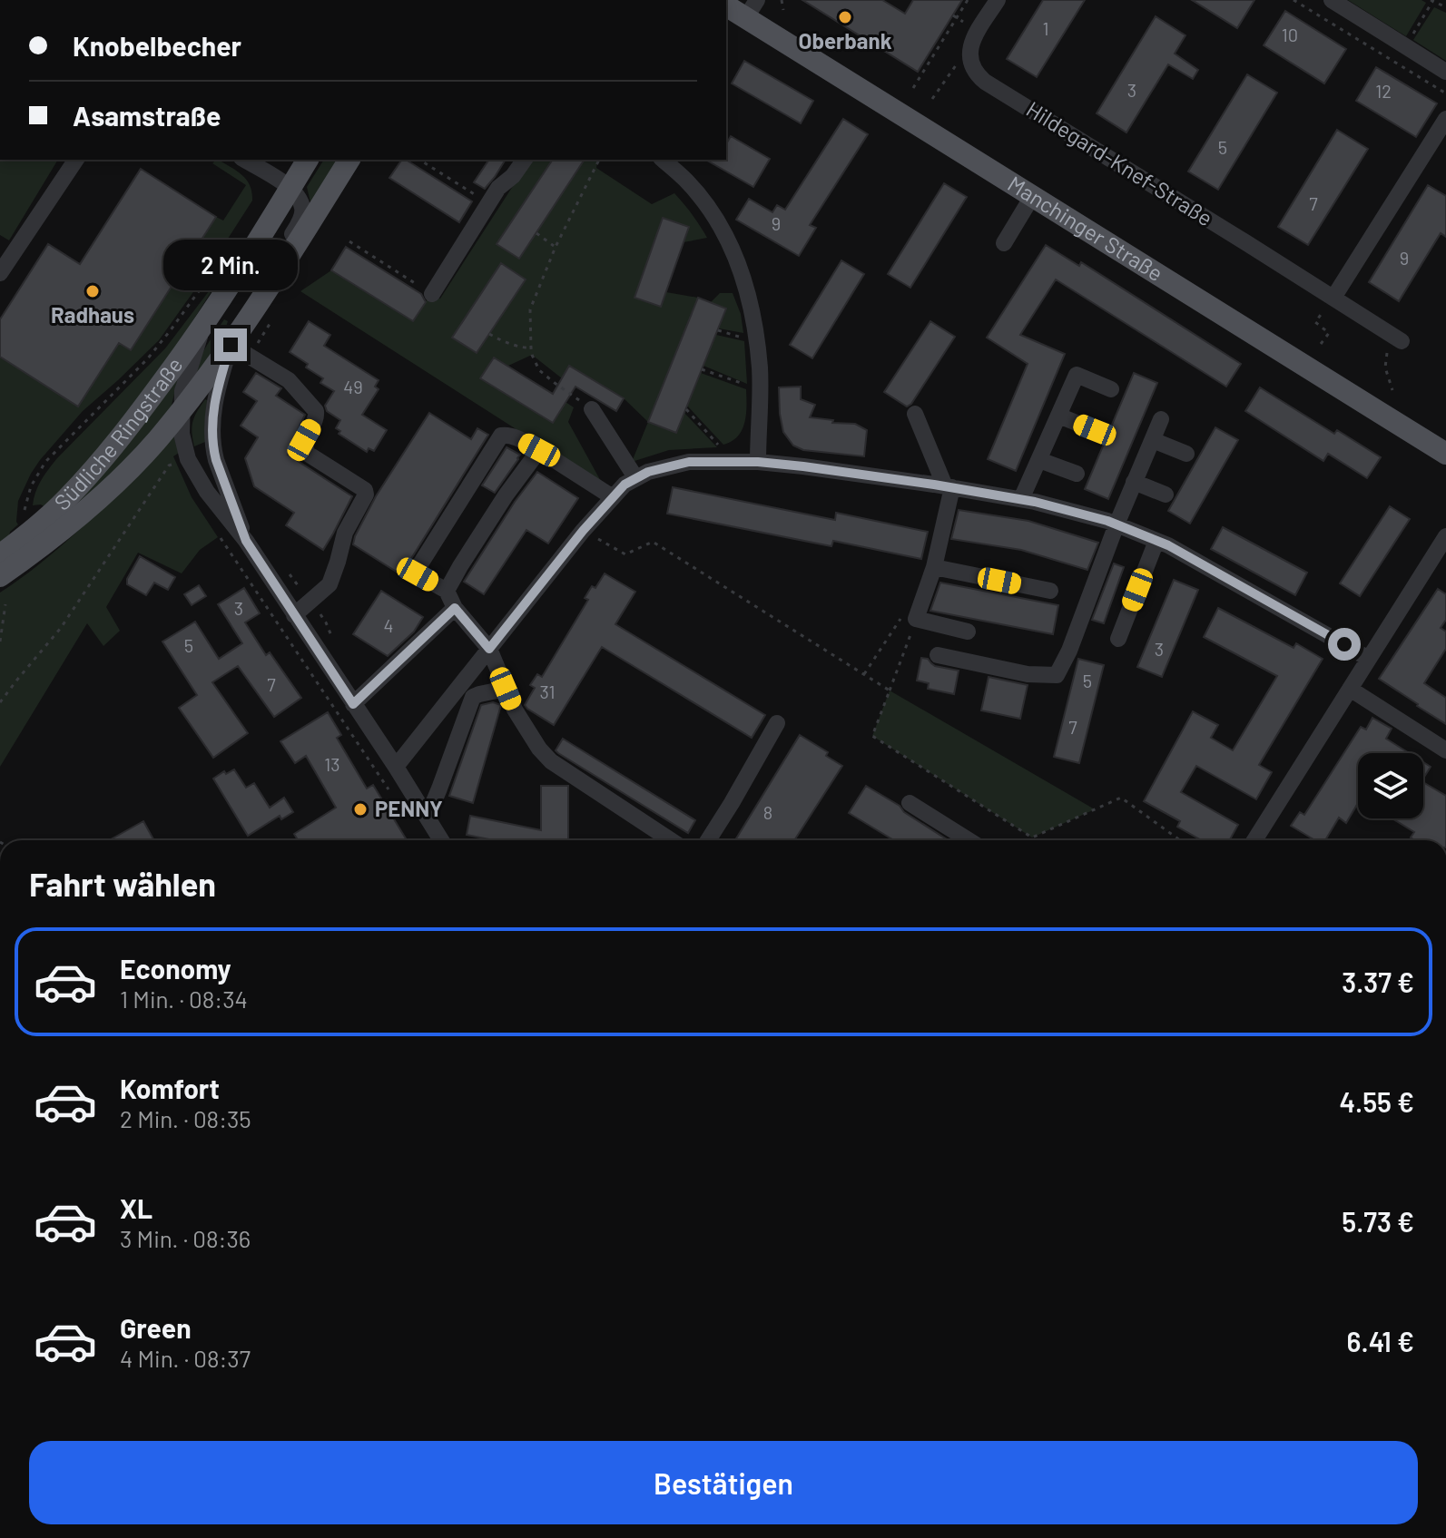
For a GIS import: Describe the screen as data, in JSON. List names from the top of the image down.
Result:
{
  "streets": {
    "main road": ["Manchinger Straße", "Südliche Ringstraße"],
    "street": ["Hildegard-Knef-Straße"]
  },
  "places": ["Oberbank", "Radhaus", "PENNY"],
  "house_numbers": [
    "1",
    "10",
    "3",
    "12",
    "5",
    "7",
    "9",
    "9",
    "49",
    "3",
    "4",
    "5",
    "3",
    "5",
    "7",
    "31",
    "7",
    "13",
    "8"
  ],
  "page": {
    "banner": ["Knobelbecher", "Asamstraße"],
    "bubble": "2 Min.",
    "heading": "Fahrt wählen",
    "list": [
      {
        "name": "Economy",
        "note": "1 Min. · 08:34",
        "value": "3.37 €"
      },
      {
        "name": "Komfort",
        "note": "2 Min. · 08:35",
        "value": "4.55 €"
      },
      {
        "name": "XL",
        "note": "3 Min. · 08:36",
        "value": "5.73 €"
      },
      {
        "name": "Green",
        "note": "4 Min. · 08:37",
        "value": "6.41 €"
      }
    ],
    "buttons": "Bestätigen"
  }
}
